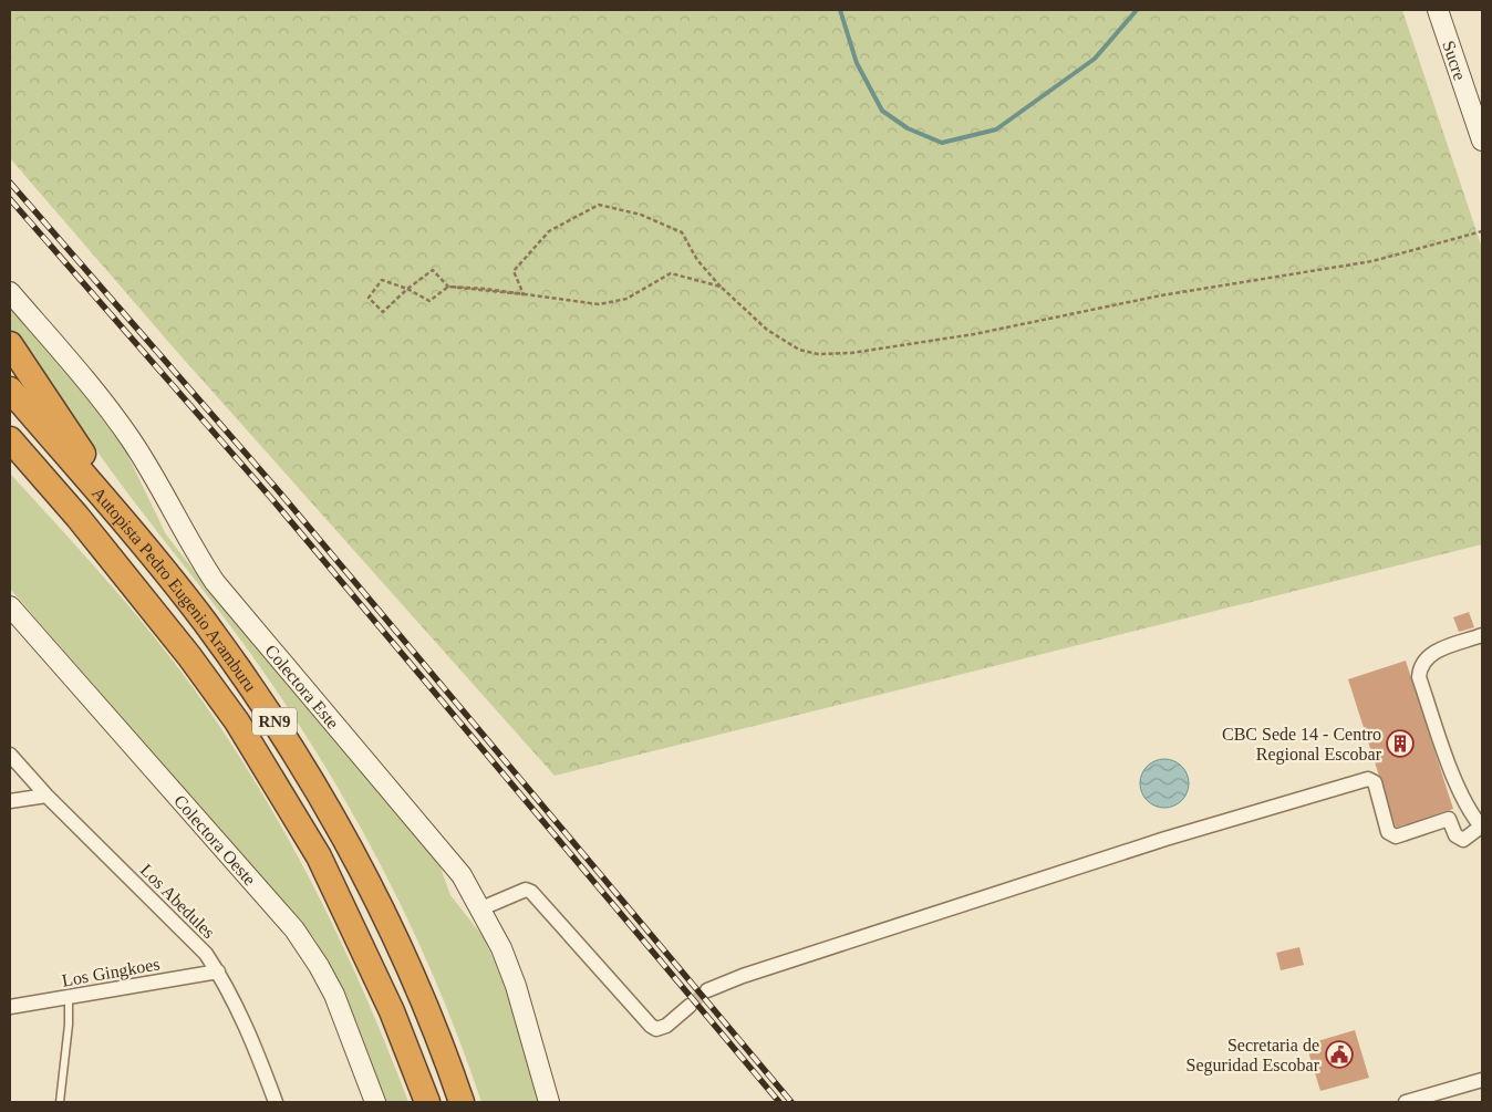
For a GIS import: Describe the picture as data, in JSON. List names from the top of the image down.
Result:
{
  "streets": {
    "highway": ["Autopista Pedro Eugenio Aramburu", "RN9"],
    "street": [
      "Sucre",
      "Colectora Este",
      "Colectora Oeste",
      "Los Abedules",
      "Los Gingkoes"
    ]
  },
  "crossings": [
    ["Los Abedules", "Los Gingkoes"]
  ],
  "places": {
    "building": ["CBC Sede 14 - Centro Regional Escobar"],
    "public building": ["Secretaria de Seguridad Escobar"]
  }
}
